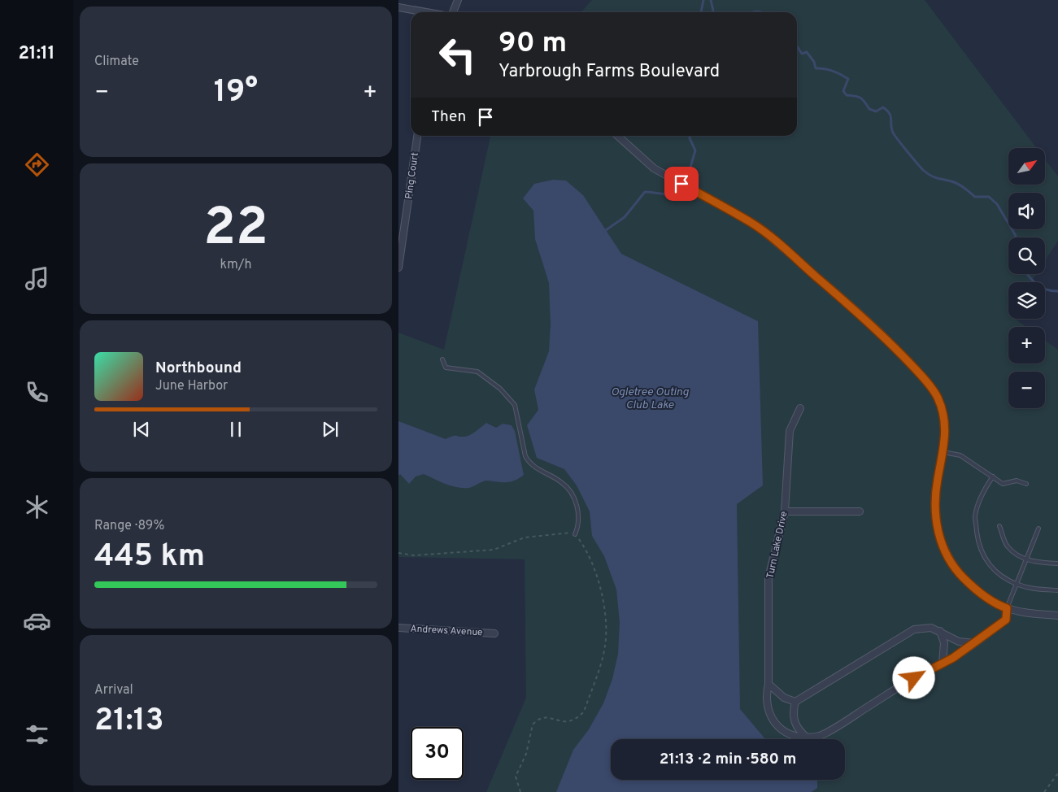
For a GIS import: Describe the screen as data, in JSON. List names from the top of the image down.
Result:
{
  "streets": {
    "street": ["Ping Court", "Turn Lake Drive", "Andrews Avenue"]
  },
  "water": ["Ogletree Outing Club Lake"],
  "north": "top right",
  "page": {
    "tabs": "21:11",
    "tile": [
      "Climate",
      ["22", "km/h"],
      ["Range · 89%", "445 km"],
      ["Arrival", "21:13"]
    ],
    "turn": ["90 m", "Yarbrough Farms Boulevard"],
    "heat": ["−", "19°", "+"],
    "then": "Then",
    "map_buttons": ["+", "−"],
    "song": ["Northbound", "June Harbor"],
    "limit": "30",
    "trip": "21:13 · 2 min · 580 m"
  }
}
